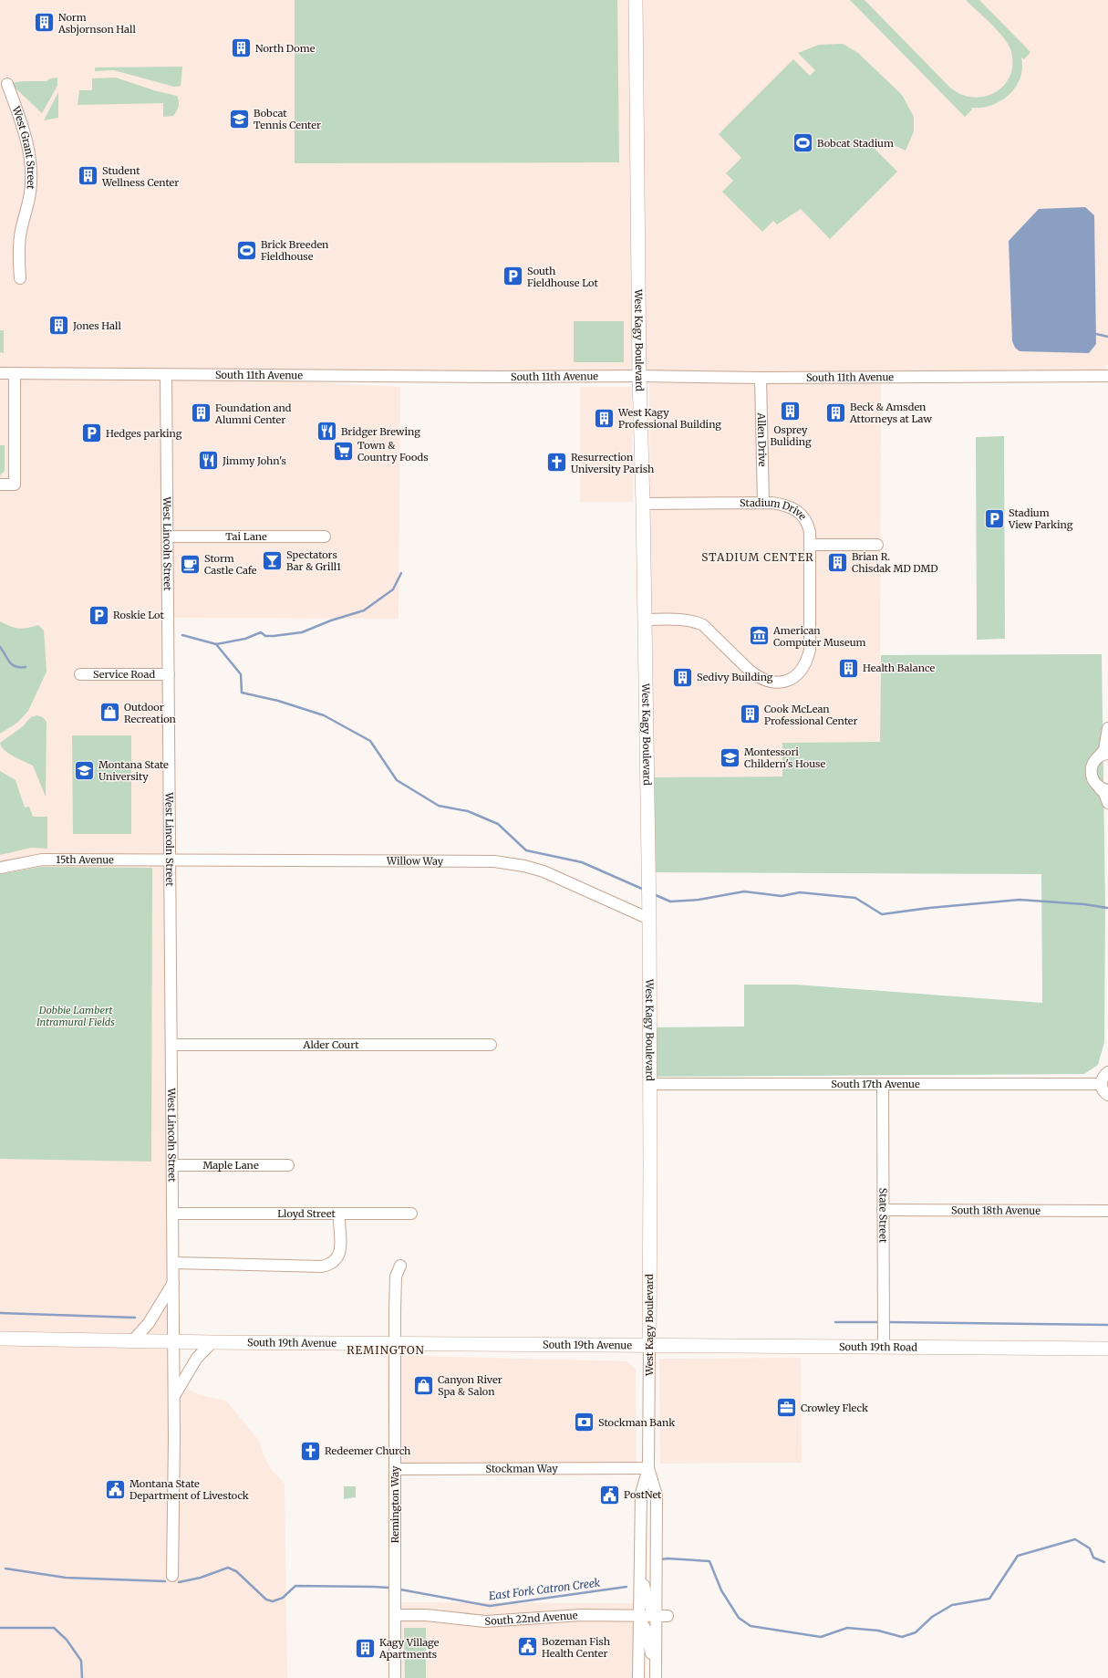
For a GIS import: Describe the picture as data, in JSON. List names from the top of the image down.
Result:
{
  "streets": {
    "main road": ["West Kagy Boulevard", "South 19th Avenue", "South 19th Road"],
    "street": [
      "West Grant Street",
      "South 11th Avenue",
      "Allen Drive",
      "Stadium Drive",
      "Tai Lane",
      "West Lincoln Street",
      "Service Road",
      "15th Avenue",
      "Willow Way",
      "Alder Court",
      "South 17th Avenue",
      "Maple Lane",
      "South 18th Avenue",
      "Lloyd Street",
      "State Street",
      "Stockman Way",
      "Remington Way",
      "South 22nd Avenue"
    ]
  },
  "crossings": [
    ["West Kagy Boulevard", "South 11th Avenue"],
    ["West Kagy Boulevard", "Stadium Drive"],
    ["West Kagy Boulevard", "Willow Way"],
    ["West Kagy Boulevard", "South 17th Avenue"],
    ["West Kagy Boulevard", "South 19th Avenue"],
    ["West Kagy Boulevard", "South 19th Road"],
    ["West Kagy Boulevard", "Stockman Way"],
    ["West Kagy Boulevard", "South 22nd Avenue"],
    ["South 11th Avenue", "Allen Drive"],
    ["South 11th Avenue", "West Lincoln Street"],
    ["Allen Drive", "Stadium Drive"],
    ["Tai Lane", "West Lincoln Street"],
    ["West Lincoln Street", "Service Road"],
    ["West Lincoln Street", "15th Avenue"],
    ["West Lincoln Street", "Willow Way"],
    ["West Lincoln Street", "Alder Court"],
    ["West Lincoln Street", "Maple Lane"],
    ["West Lincoln Street", "Lloyd Street"],
    ["West Lincoln Street", "South 19th Avenue"],
    ["15th Avenue", "Willow Way"],
    ["South 17th Avenue", "State Street"],
    ["South 18th Avenue", "State Street"],
    ["State Street", "South 19th Road"],
    ["South 19th Avenue", "South 19th Road"],
    ["South 19th Avenue", "Remington Way"],
    ["Stockman Way", "Remington Way"],
    ["Remington Way", "South 22nd Avenue"]
  ],
  "districts": ["STADIUM CENTER", "REMINGTON"],
  "water": ["East Fork Catron Creek"],
  "parks": ["Dobbie Lambert Intramural Fields"],
  "places": {
    "building": [
      "Norm Asbjornson Hall",
      "North Dome",
      "Student Wellness Center",
      "Jones Hall",
      "Osprey Buliding",
      "Beck & Amsden Attorneys at Law",
      "Foundation and Alumni Center",
      "West Kagy Professional Building",
      "Brian R. Chisdak MD DMD",
      "Health Balance",
      "Sedivy Building",
      "Cook McLean Professional Center",
      "Kagy Village Apartments"
    ],
    "school or university": ["Bobcat Tennis Center", "Montessori Childern's House", "Montana State University"],
    "sports": ["Bobcat Stadium", "Brick Breeden Fieldhouse"],
    "parking": [
      "South Fieldhouse Lot",
      "Hedges parking",
      "Stadium View Parking",
      "Roskie Lot"
    ],
    "restaurant": ["Bridger Brewing", "Jimmy John's"],
    "supermarket": ["Town & Country Foods"],
    "church": ["Resurrection University Parish", "Redeemer Church"],
    "bar": ["Spectators Bar & Grill1"],
    "cafe": ["Storm Castle Cafe"],
    "museum": ["American Computer Museum"],
    "shop": ["Outdoor Recreation", "Canyon River Spa & Salon"],
    "office": ["Crowley Fleck"],
    "bank": ["Stockman Bank"],
    "public building": ["Montana State Department of Livestock", "PostNet", "Bozeman Fish Health Center"]
  }
}
